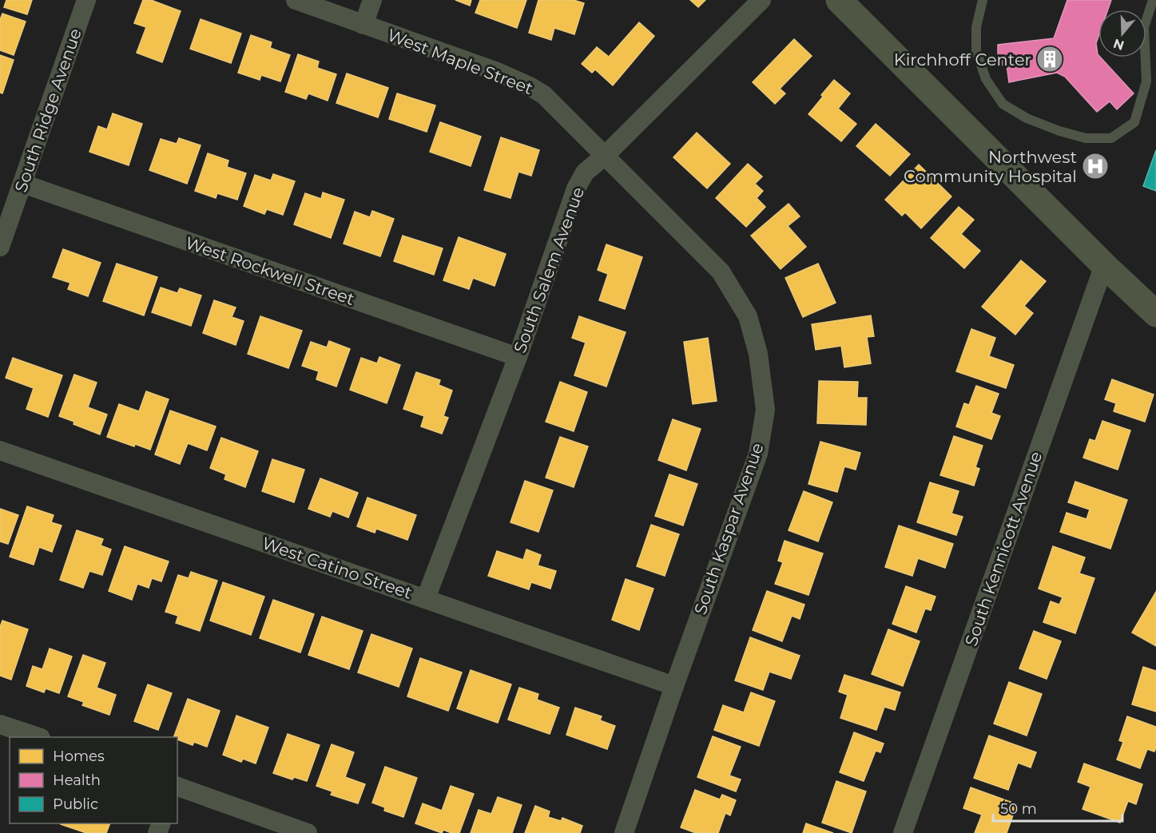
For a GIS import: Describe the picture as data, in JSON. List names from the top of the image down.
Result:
{
  "streets": {
    "street": [
      "West Maple Street",
      "South Ridge Avenue",
      "South Salem Avenue",
      "West Rockwell Street",
      "South Kaspar Avenue",
      "South Kennicott Avenue",
      "West Catino Street"
    ]
  },
  "crossings": [
    ["West Maple Street", "South Salem Avenue"],
    ["West Maple Street", "South Kaspar Avenue"],
    ["South Ridge Avenue", "West Rockwell Street"],
    ["South Salem Avenue", "West Rockwell Street"],
    ["South Salem Avenue", "South Kaspar Avenue"],
    ["South Salem Avenue", "West Catino Street"],
    ["South Kaspar Avenue", "West Catino Street"]
  ],
  "places": {
    "building": ["Kirchhoff Center"],
    "hospital": ["Northwest Community Hospital"]
  },
  "legend": ["Homes", "Health", "Public"],
  "scale_bar": "50 m",
  "north": "bottom"
}
